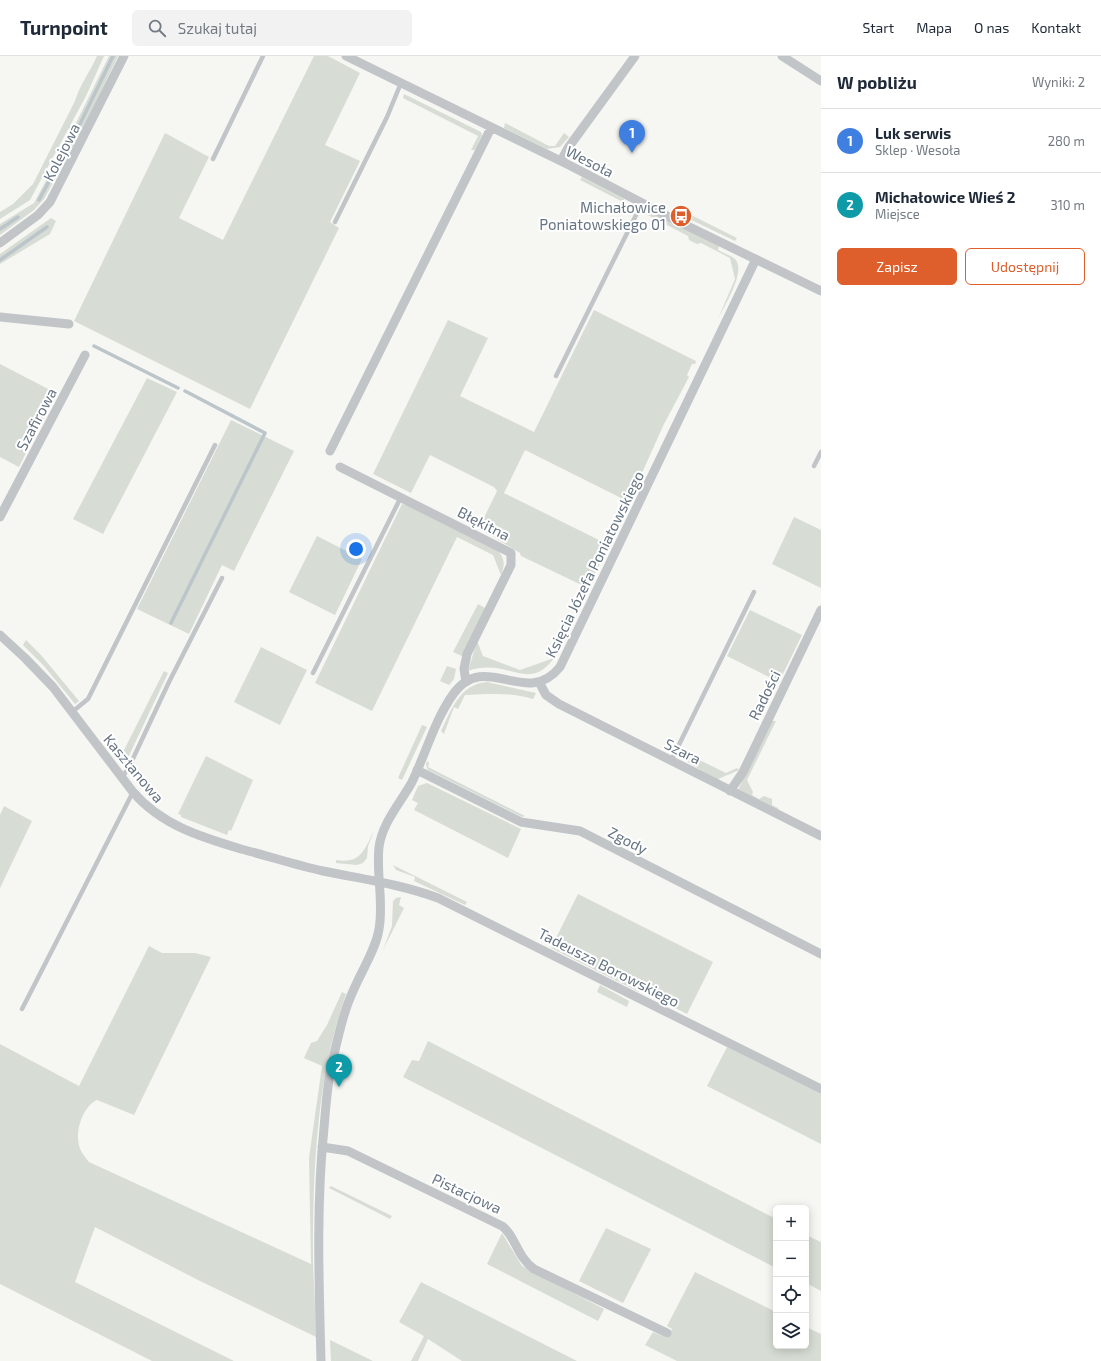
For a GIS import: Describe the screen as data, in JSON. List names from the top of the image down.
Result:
{
  "streets": {
    "street": [
      "Kolejowa",
      "Wesoła",
      "Szafirowa",
      "Błękitna",
      "Księcia Józefa Poniatowskiego",
      "Radości",
      "Szara",
      "Kasztanowa",
      "Zgody",
      "Tadeusza Borowskiego",
      "Pistacjowa"
    ]
  },
  "crossings": [
    ["Wesoła", "Księcia Józefa Poniatowskiego"],
    ["Księcia Józefa Poniatowskiego", "Szara"],
    ["Radości", "Szara"],
    ["Kasztanowa", "Tadeusza Borowskiego"]
  ],
  "places": {
    "bus stop": ["Michałowice Poniatowskiego 01"]
  },
  "page": {
    "header": "Turnpoint",
    "search": "Szukaj tutaj",
    "nav": [
      "Start",
      "Mapa",
      "O nas",
      "Kontakt"
    ],
    "heading": ["W pobliżu", "Wyniki: 2"],
    "list": [
      {
        "mark": "1",
        "name": "Luk serwis",
        "note": "Sklep · Wesoła",
        "value": "280 m"
      },
      {
        "mark": "2",
        "name": "Michałowice Wieś 2",
        "note": "Miejsce",
        "value": "310 m"
      }
    ],
    "pins": ["1", "2"],
    "buttons": ["Zapisz", "Udostępnij"],
    "map_buttons": ["+", "−"]
  }
}
